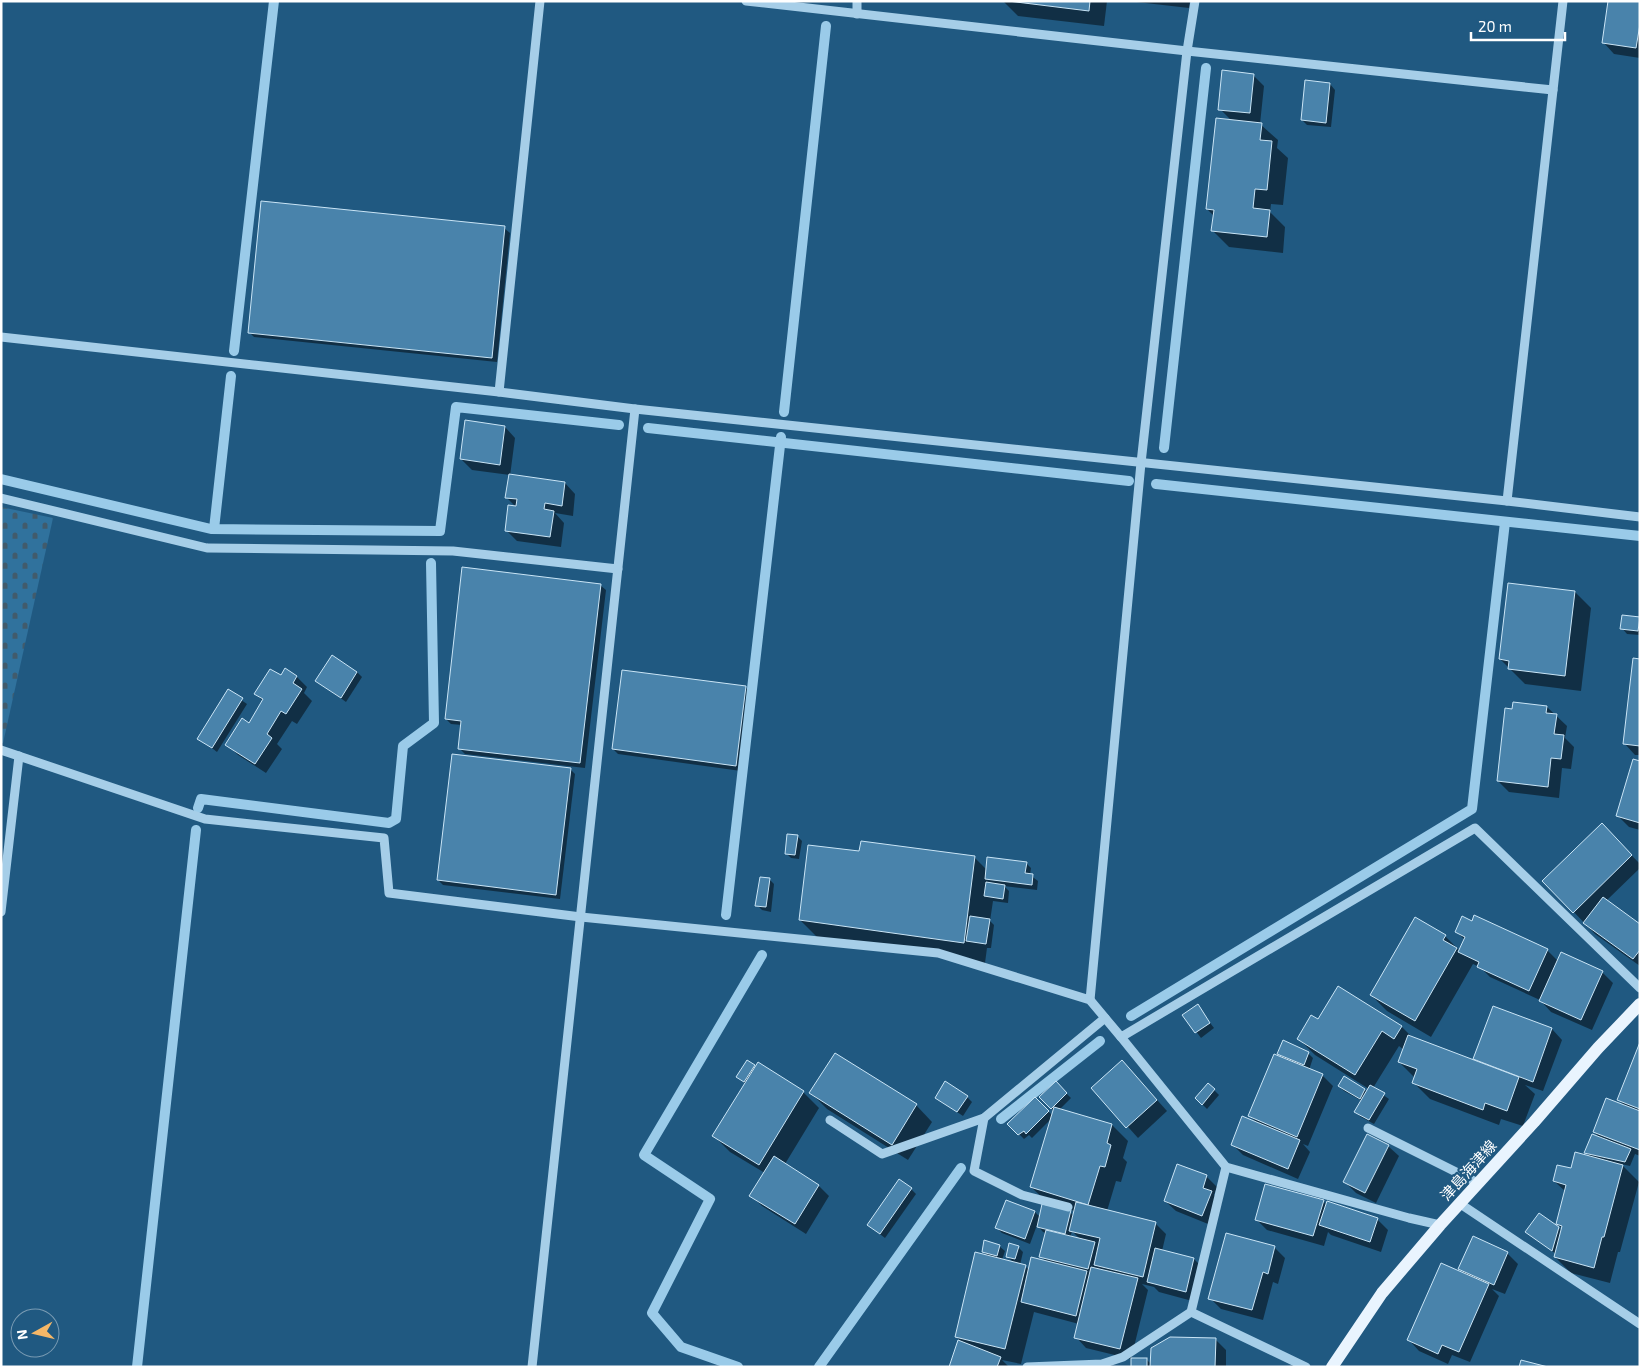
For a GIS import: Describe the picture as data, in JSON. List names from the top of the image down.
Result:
{
  "streets": {
    "main road": ["津島海津線"]
  },
  "scale_bar": "20 m",
  "north": "left"
}
